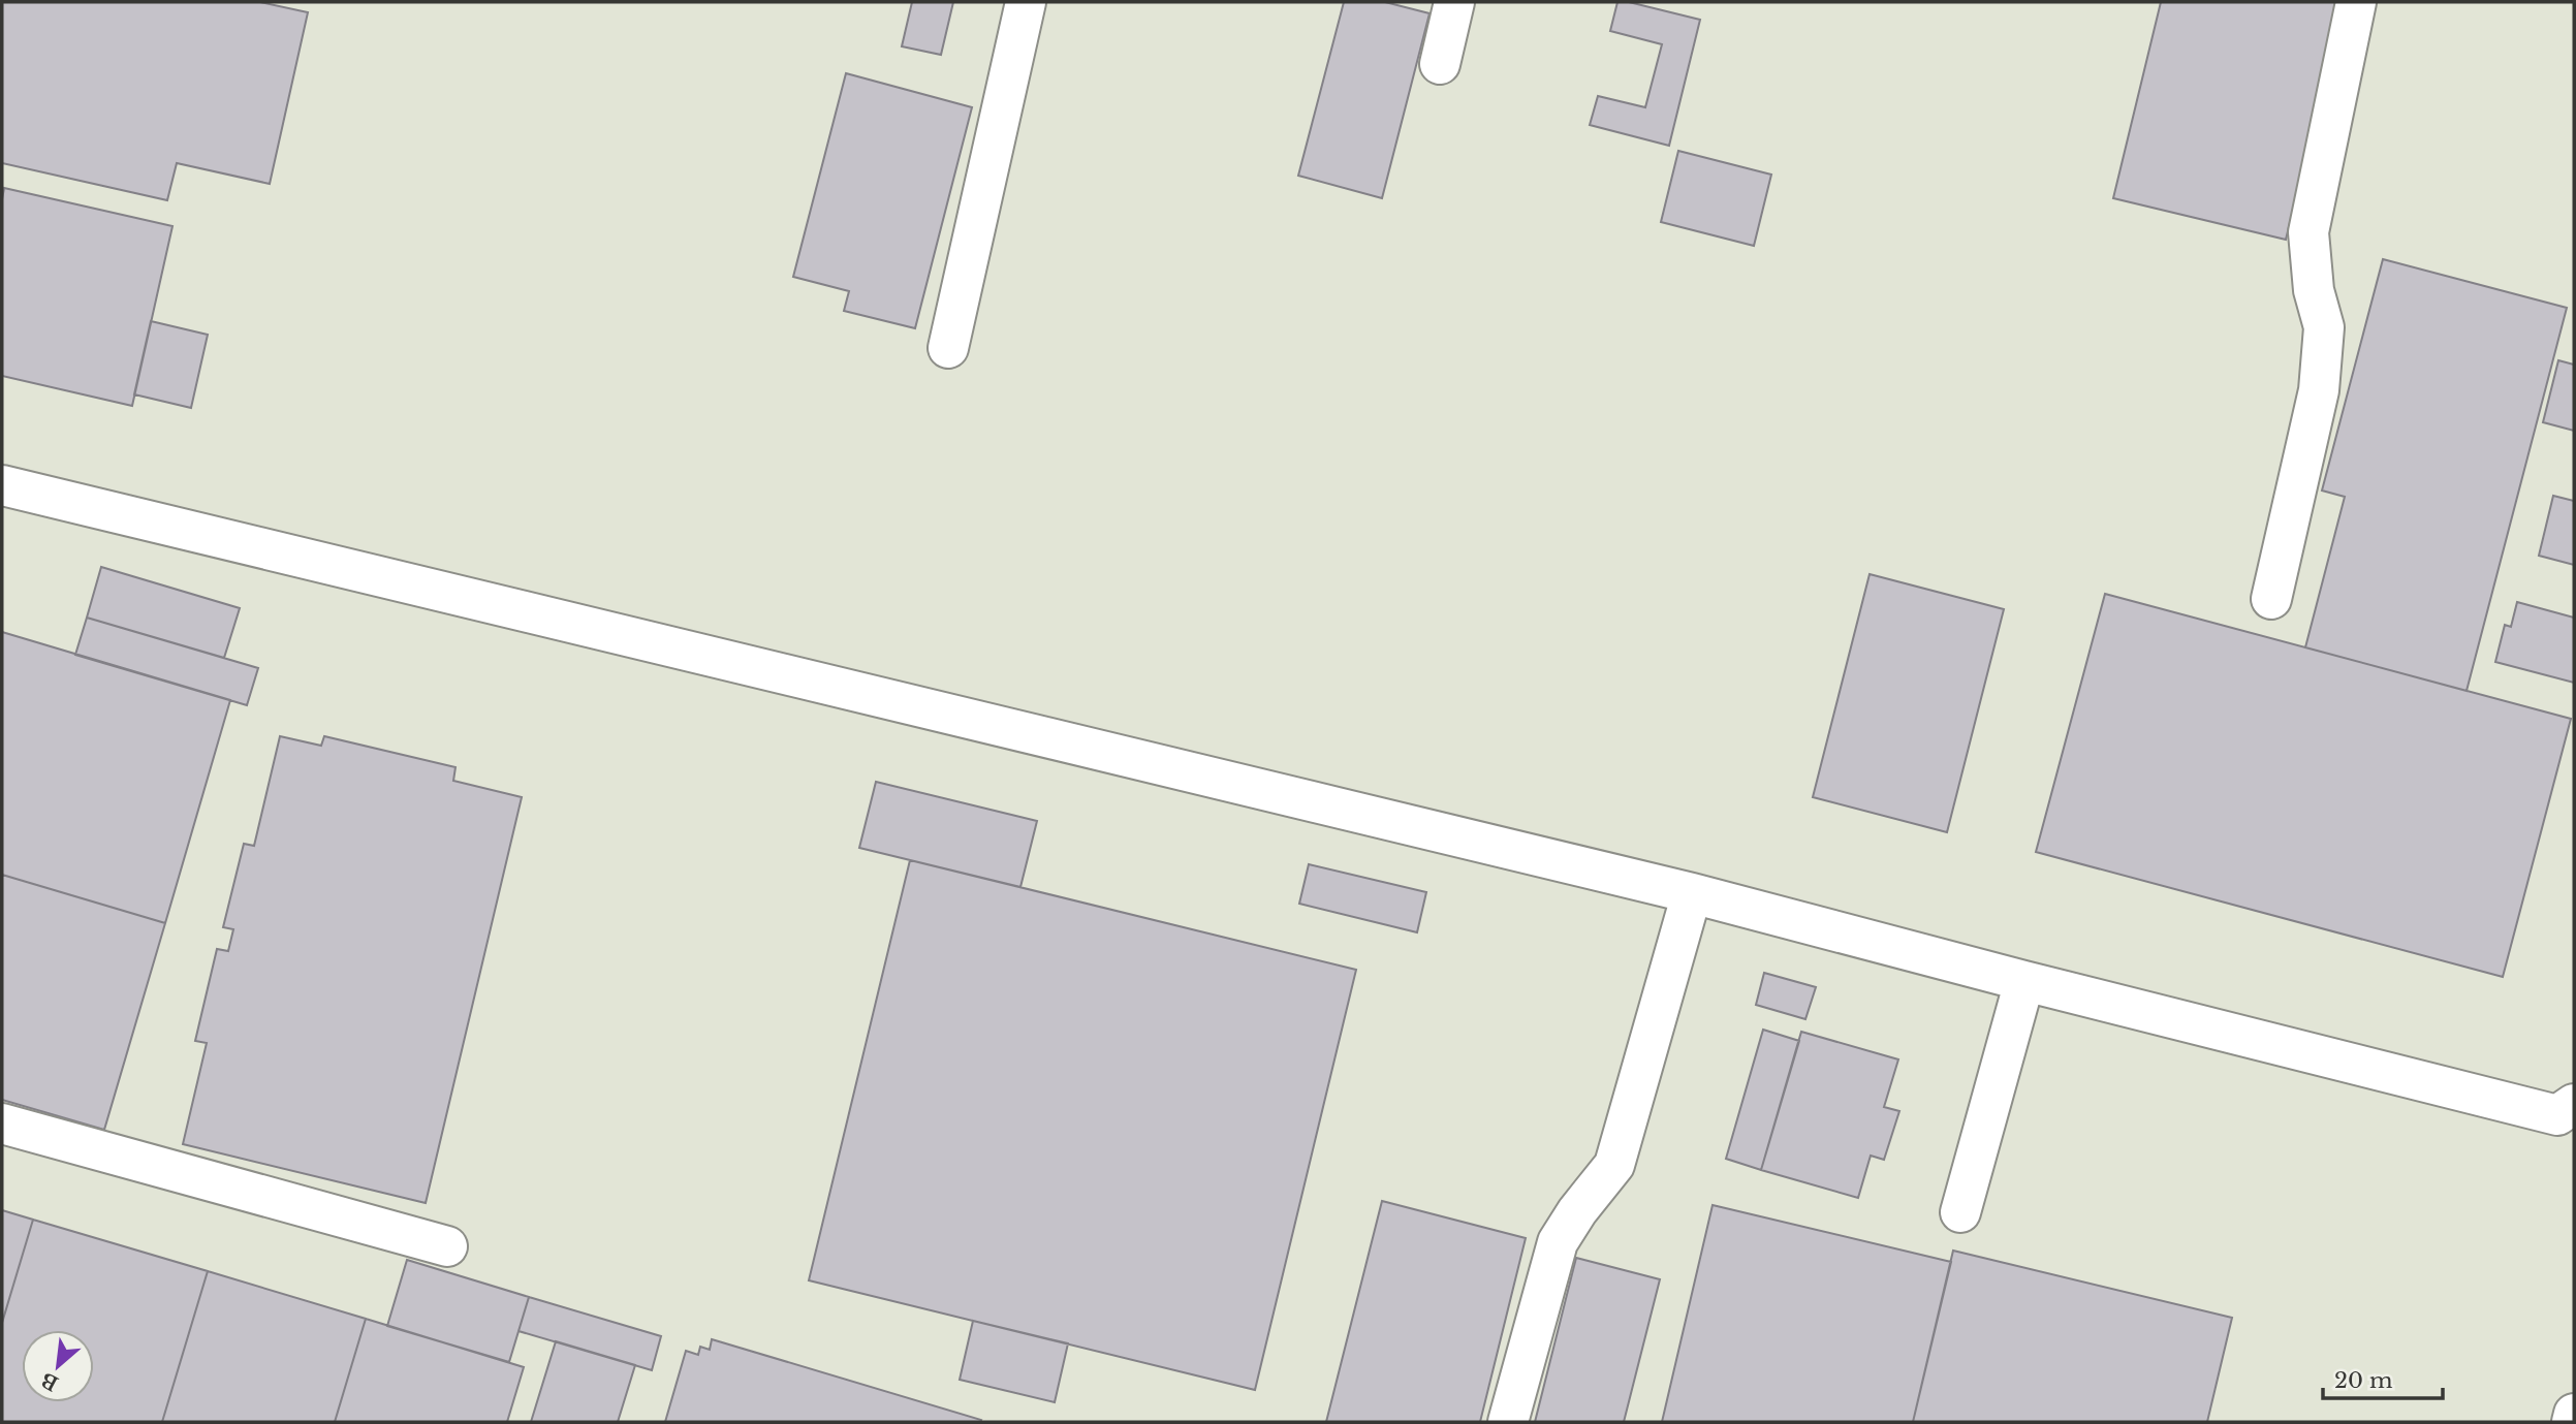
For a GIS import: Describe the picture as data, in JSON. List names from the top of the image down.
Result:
{
  "scale_bar": "20 m",
  "north": "bottom left"
}
